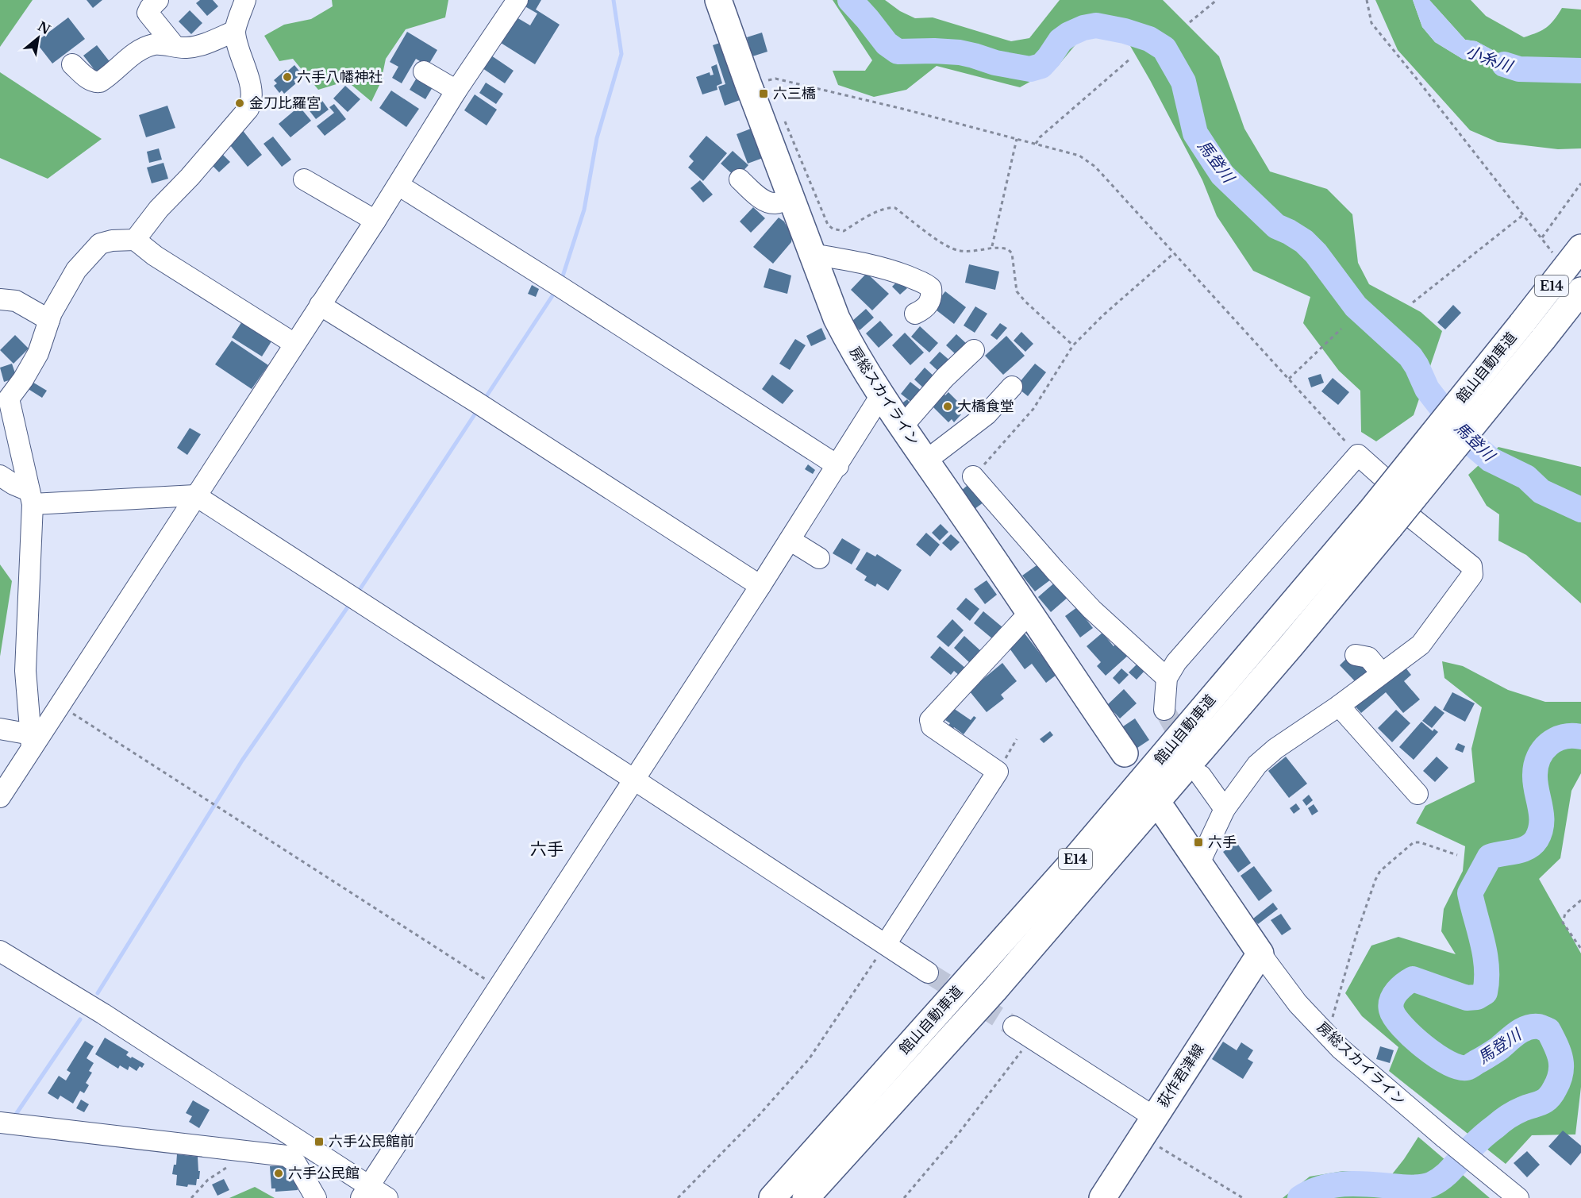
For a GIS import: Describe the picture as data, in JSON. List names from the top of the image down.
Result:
{
  "streets": {
    "main road": [
      "E14",
      "館山自動車道",
      "房総スカイライン",
      "荻作君津線"
    ]
  },
  "crossings": [
    ["房総スカイライン", "荻作君津線"]
  ],
  "districts": ["六手"],
  "water": ["小糸川", "馬登川"],
  "places": {
    "other": [
      "六手八幡神社",
      "金刀比羅宮",
      "大橋食堂",
      "六手公民館"
    ],
    "transit": ["六三橋", "六手", "六手公民館前"]
  },
  "north": "top right"
}
